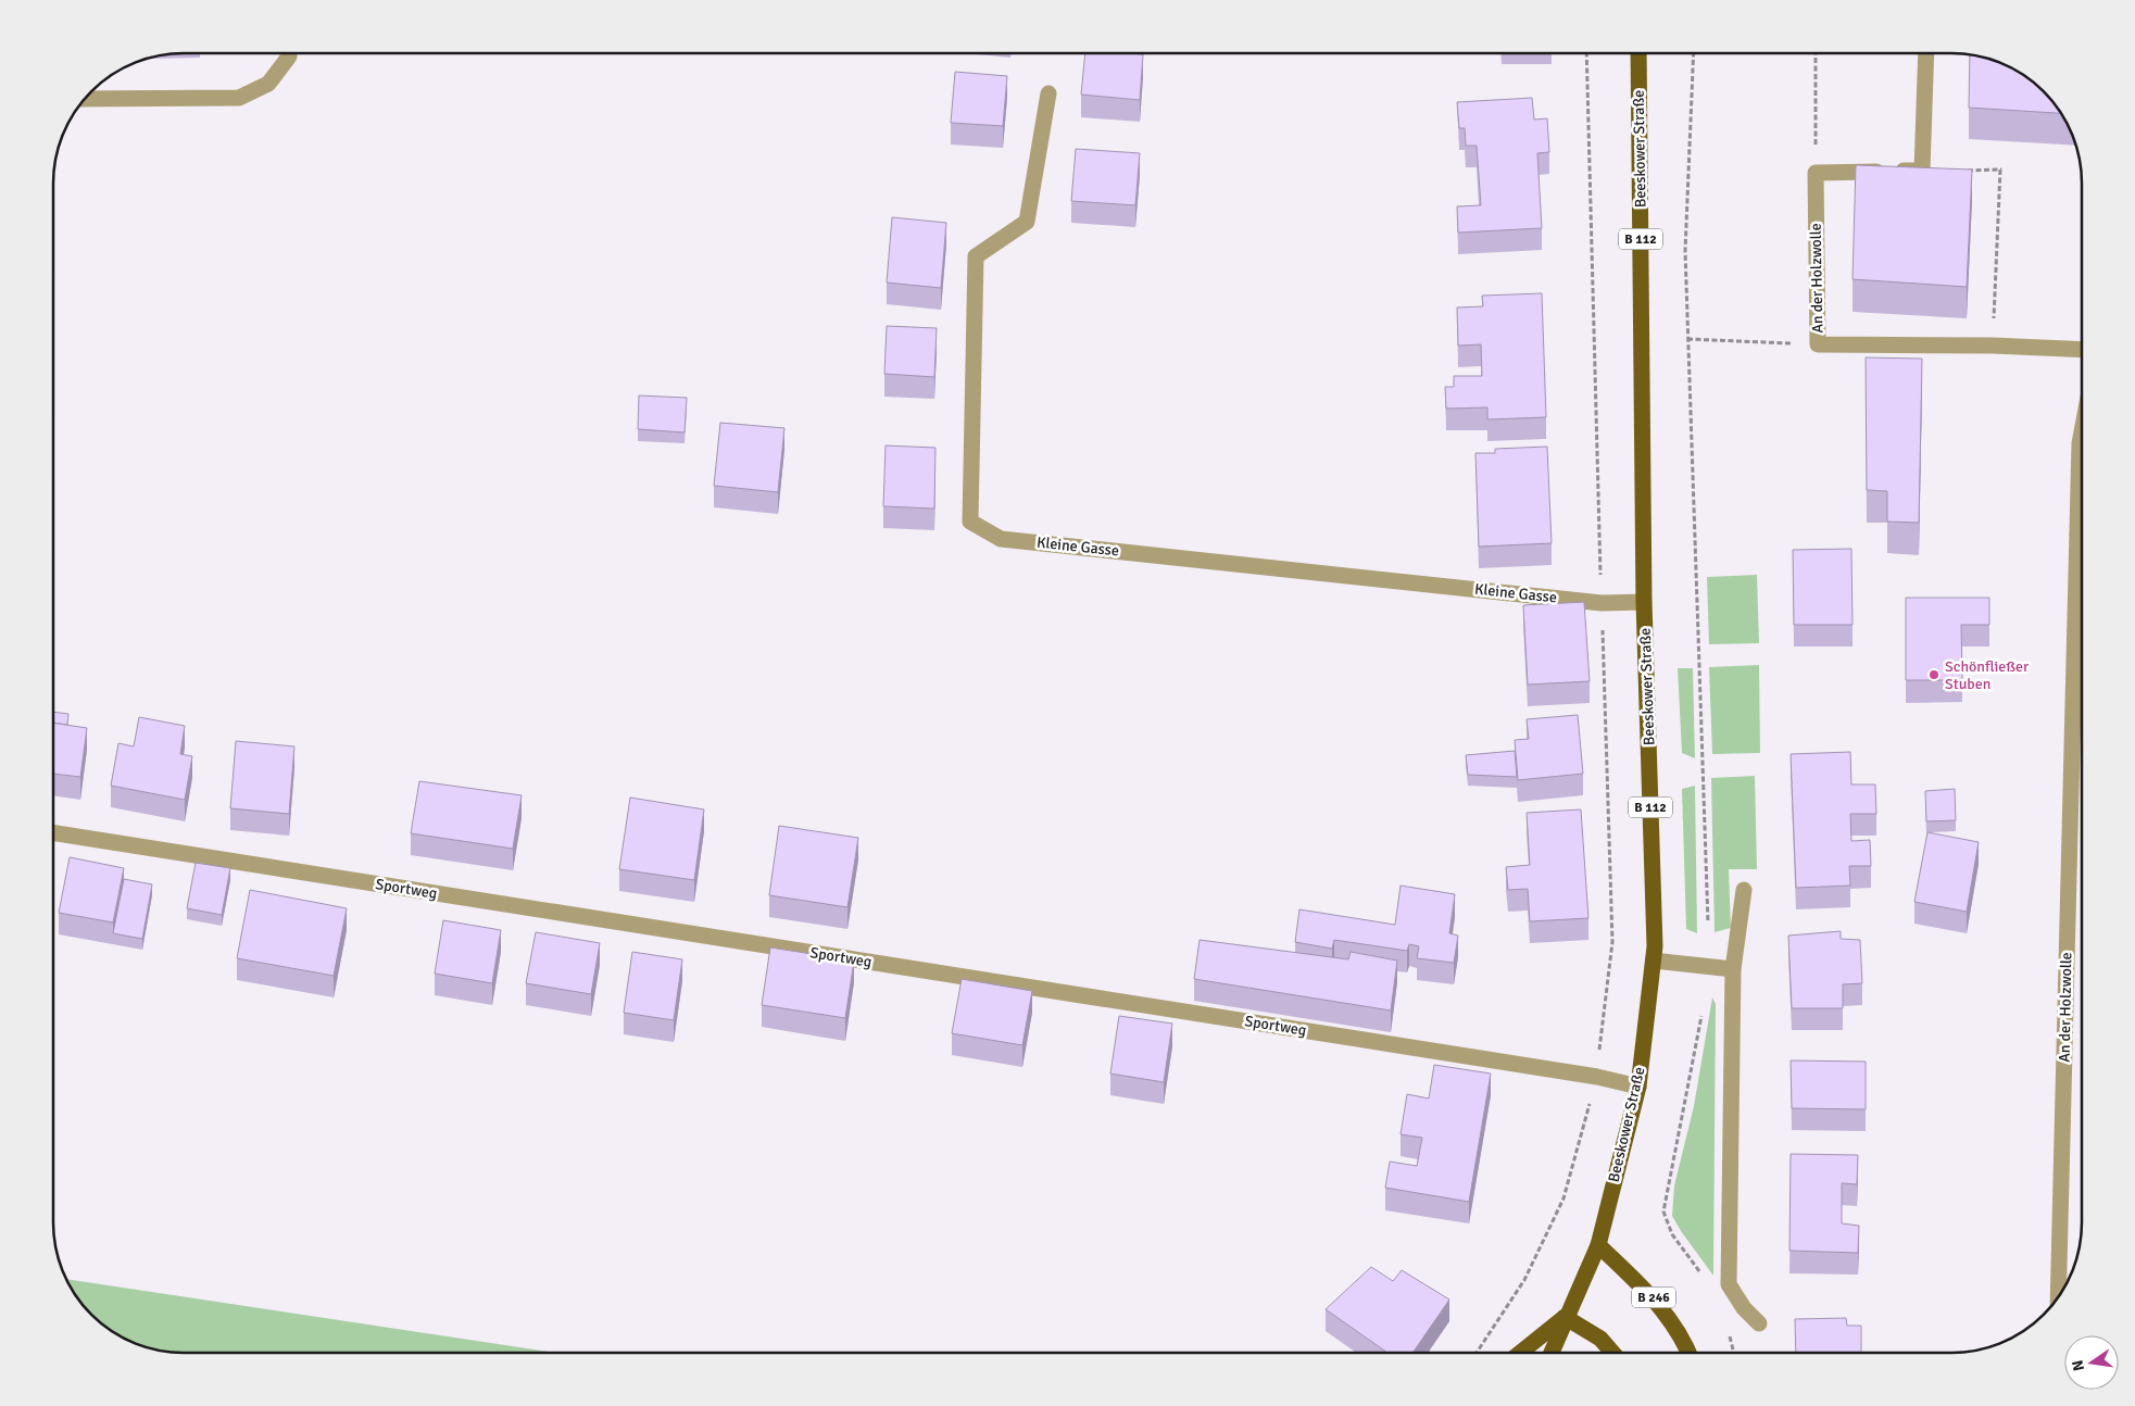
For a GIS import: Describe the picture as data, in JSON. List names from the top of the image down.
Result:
{
  "streets": {
    "main road": ["Beeskower Straße", "B 112", "B 246"],
    "street": ["An der Holzwolle", "Kleine Gasse", "Sportweg"]
  },
  "crossings": [
    ["Beeskower Straße", "B 112"],
    ["Beeskower Straße", "Kleine Gasse"],
    ["Beeskower Straße", "Sportweg"],
    ["Beeskower Straße", "B 246"]
  ],
  "places": ["Schönfließer Stuben"],
  "north": "left"
}
